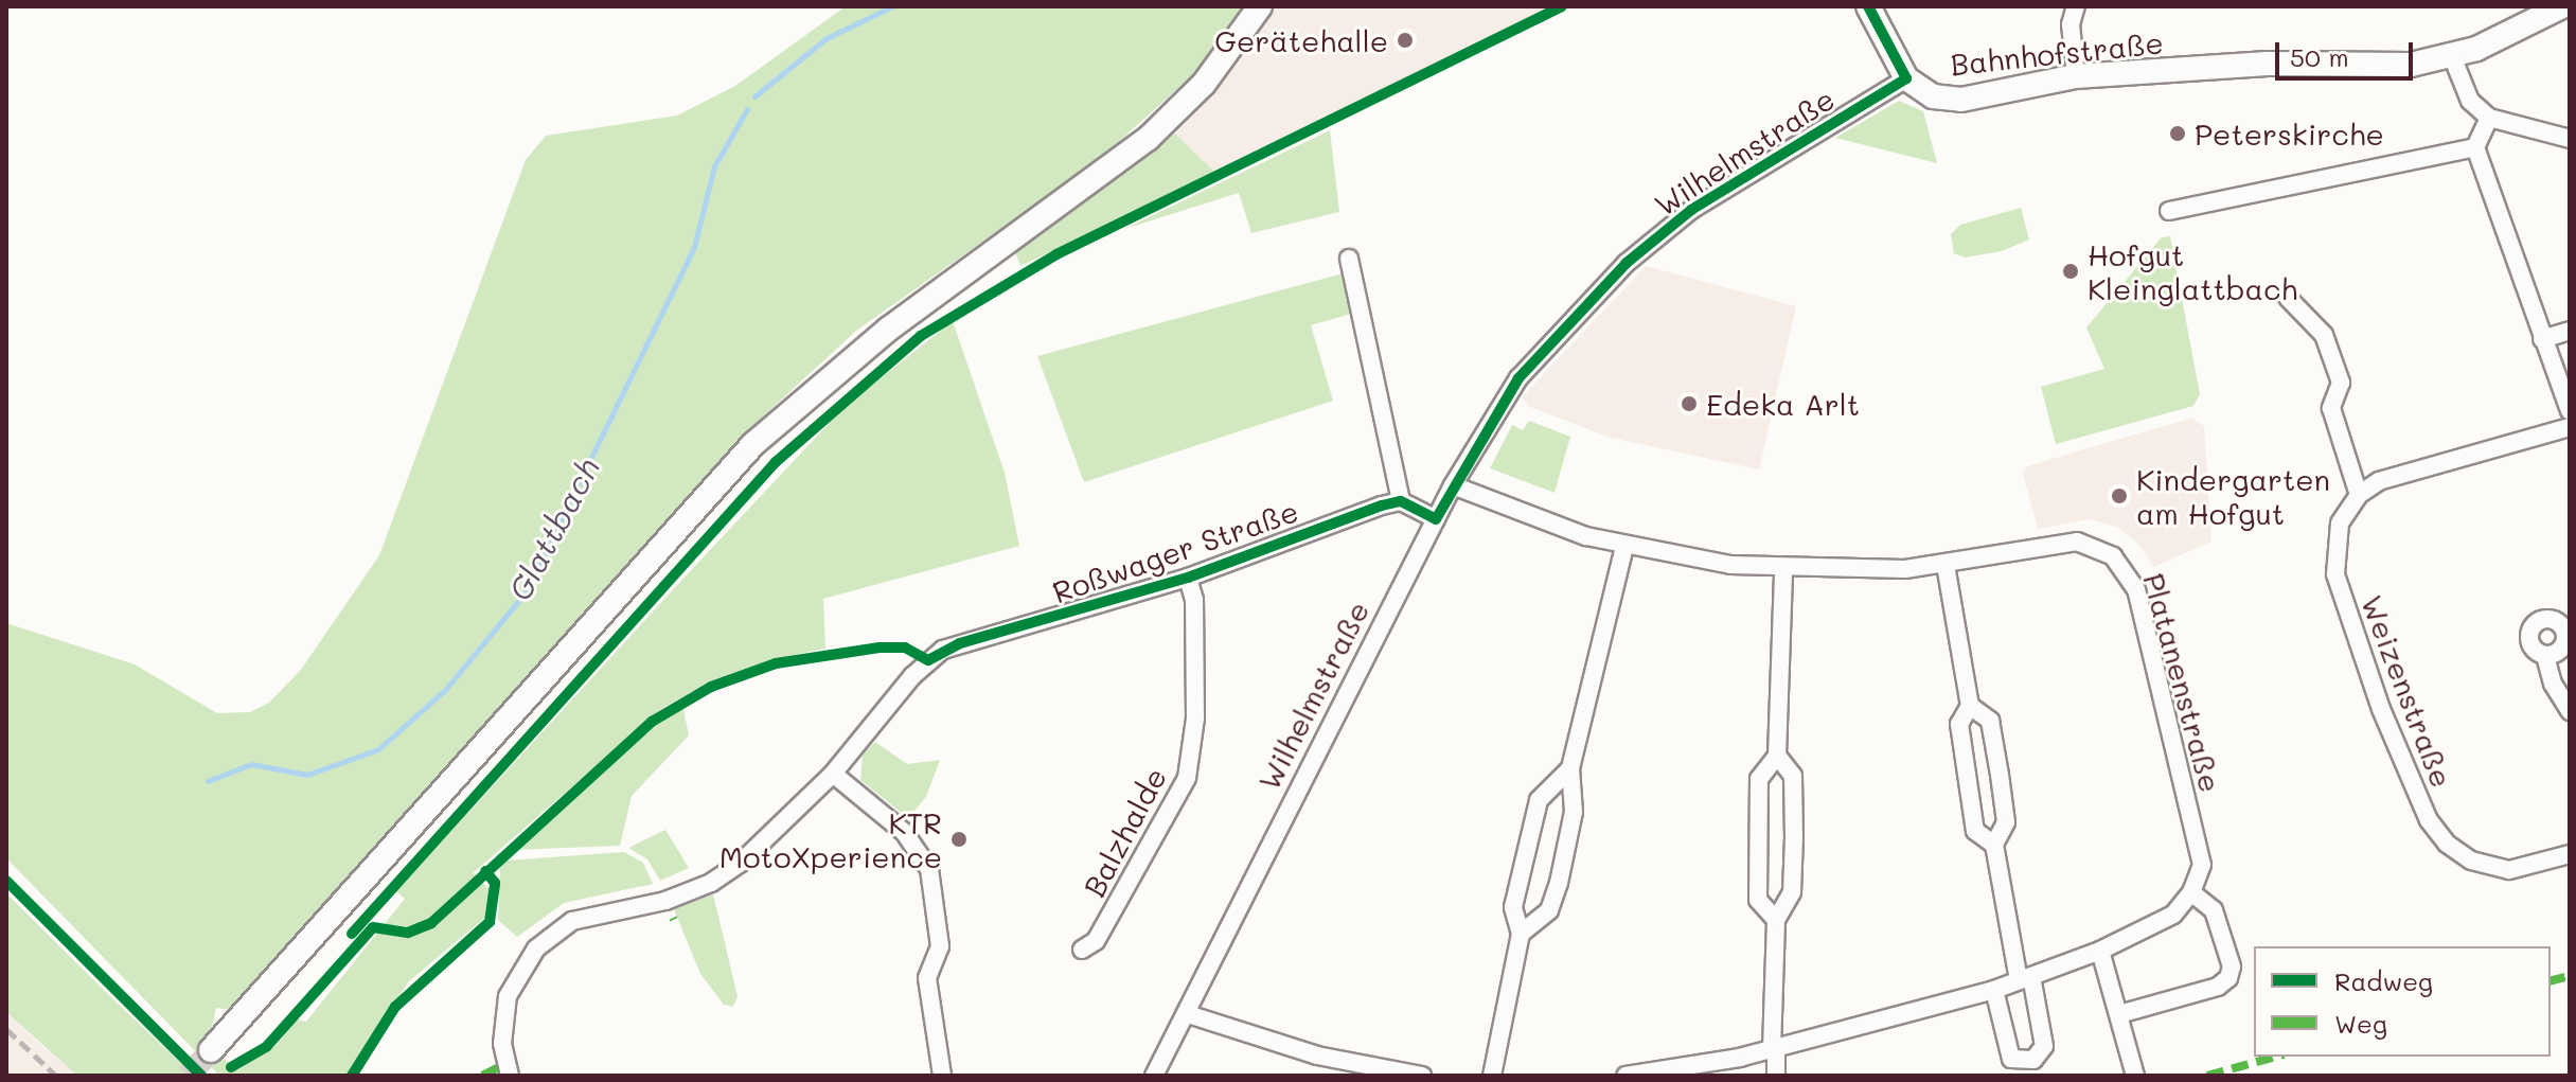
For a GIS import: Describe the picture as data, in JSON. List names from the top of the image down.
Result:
{
  "streets": {
    "main road": ["Bahnhofstraße"],
    "street": [
      "Wilhelmstraße",
      "Roßwager Straße",
      "Platanenstraße",
      "Weizenstraße",
      "Balzhalde"
    ]
  },
  "crossings": [
    ["Bahnhofstraße", "Wilhelmstraße"],
    ["Wilhelmstraße", "Platanenstraße"],
    ["Roßwager Straße", "Balzhalde"]
  ],
  "water": ["Glattbach"],
  "places": [
    "Gerätehalle",
    "Peterskirche",
    "Hofgut Kleinglattbach",
    "Edeka Arlt",
    "Kindergarten am Hofgut",
    "KTR MotoXperience"
  ],
  "legend": ["Radweg", "Weg"],
  "scale_bar": "50 m"
}
